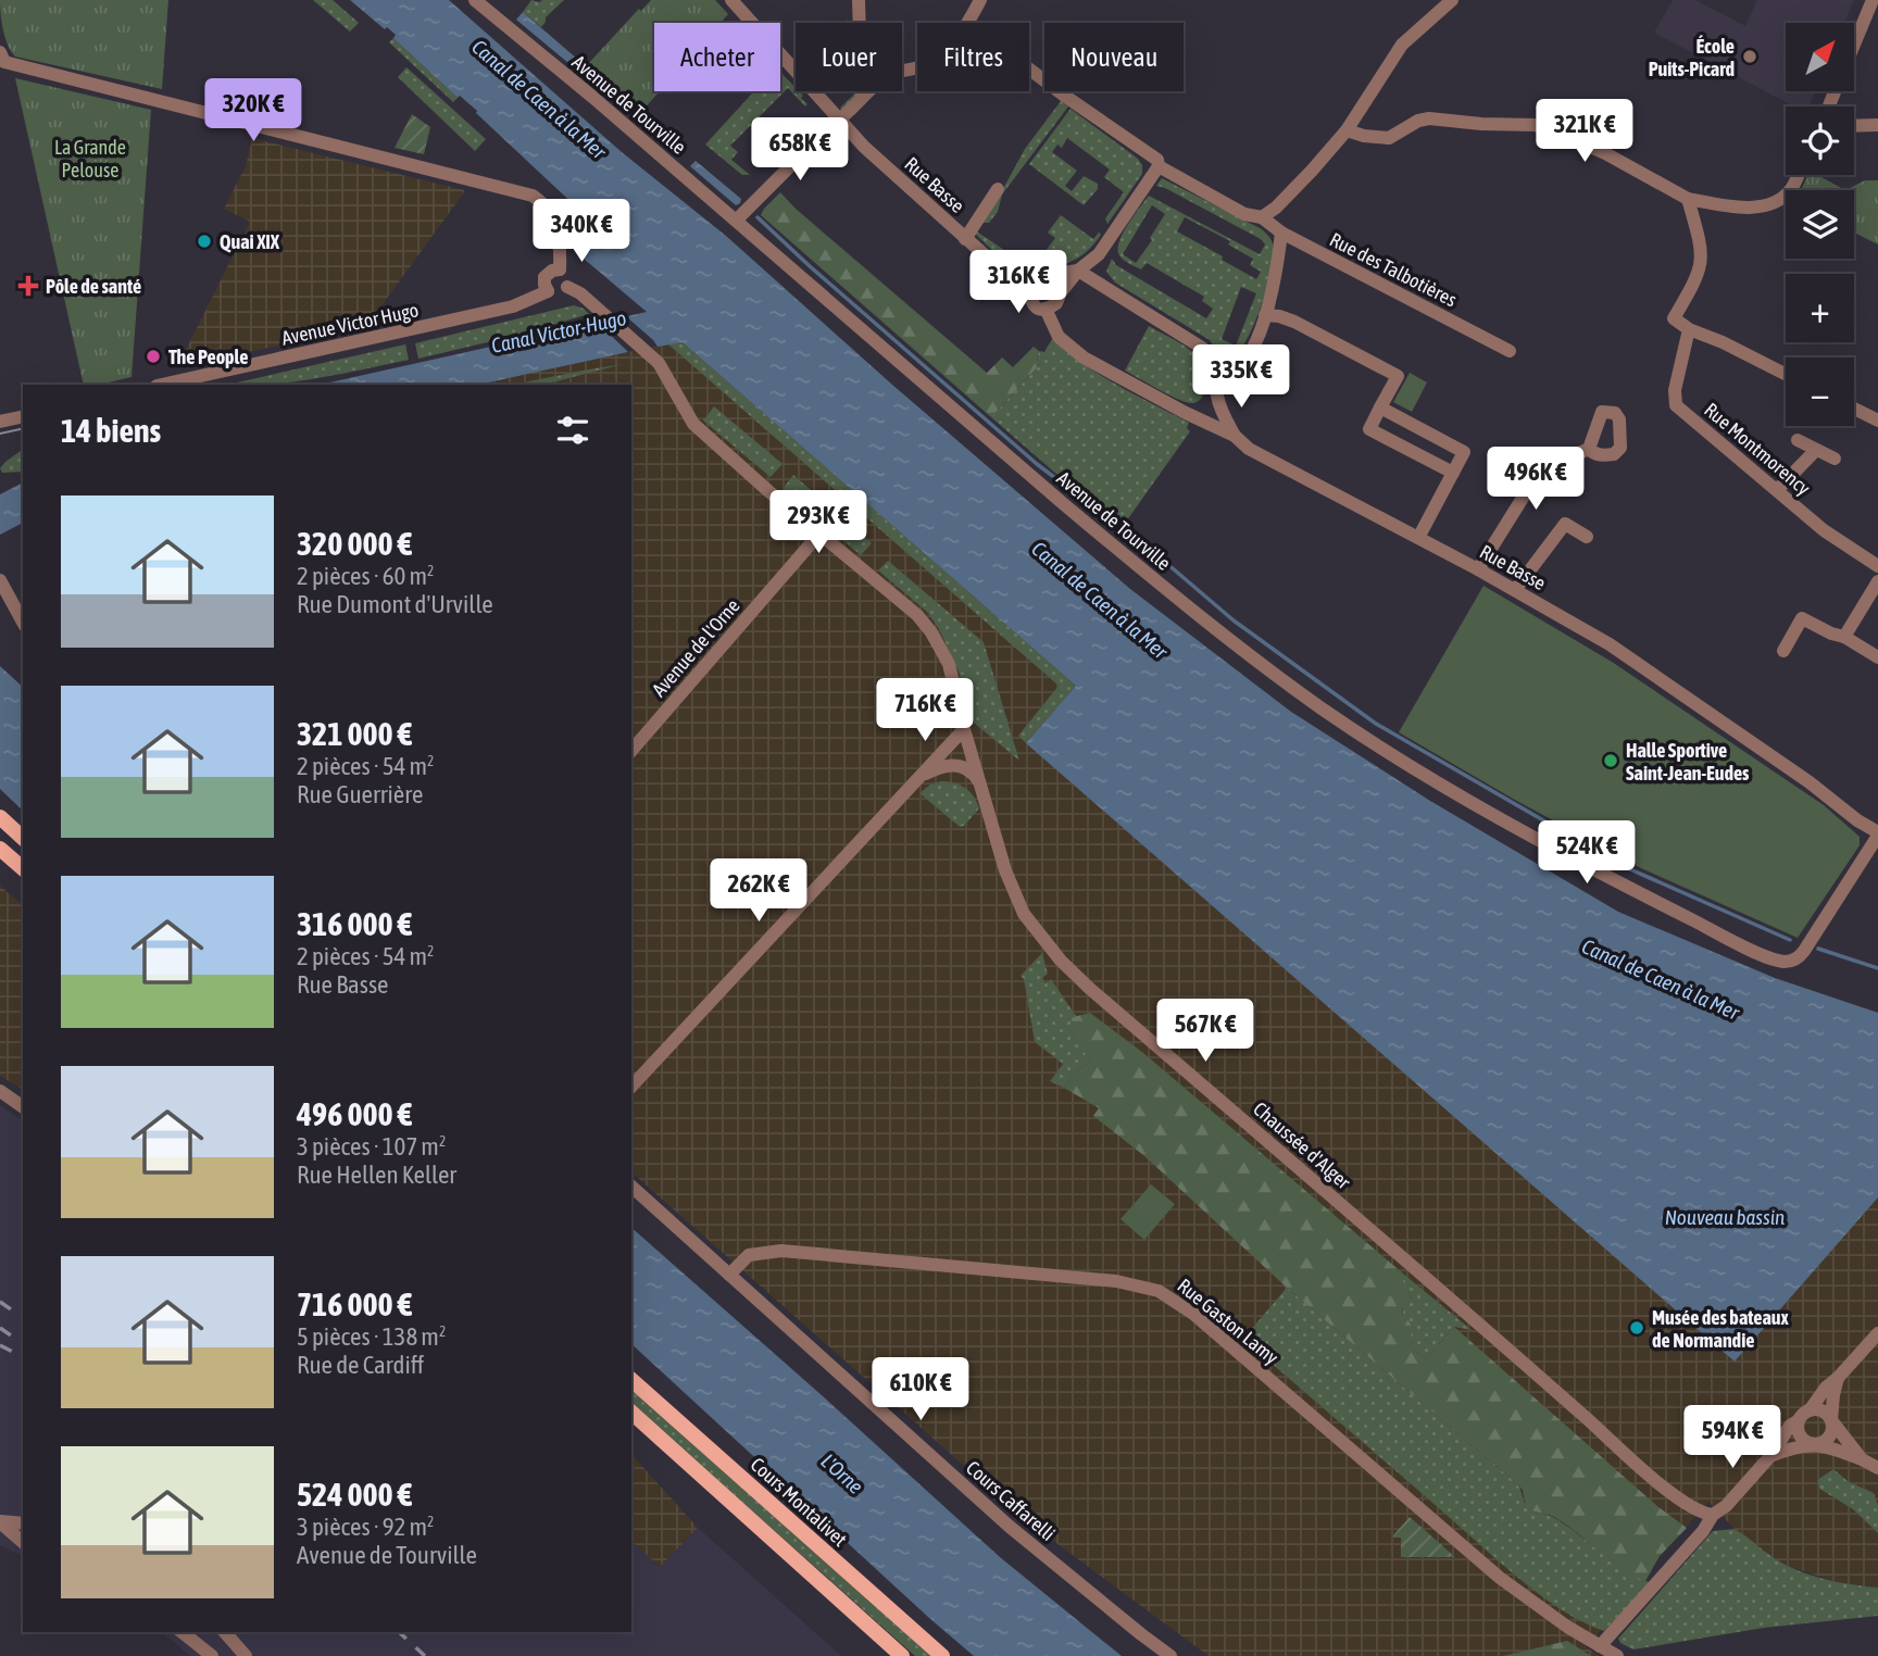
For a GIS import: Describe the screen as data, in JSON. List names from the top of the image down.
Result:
{
  "streets": {
    "main road": ["Cours Montalivet"],
    "street": [
      "Avenue de Tourville",
      "Rue Basse",
      "Rue des Talbotières",
      "Avenue Victor Hugo",
      "Rue Montmorency",
      "Avenue de l'Orne",
      "Chaussée d'Alger",
      "Rue Gaston Lamy",
      "Cours Caffarelli"
    ]
  },
  "crossings": [
    ["Avenue de Tourville", "Rue Basse"],
    ["Avenue Victor Hugo", "Chaussée d'Alger"],
    ["Avenue de l'Orne", "Chaussée d'Alger"],
    ["Rue Gaston Lamy", "Cours Caffarelli"]
  ],
  "water": [
    "Canal de Caen à la Mer",
    "Canal Victor-Hugo",
    "Nouveau bassin",
    "L'Orne"
  ],
  "parks": ["La Grande Pelouse"],
  "places": {
    "other": [
      "École Puits-Picard",
      "Quai XIX",
      "The People",
      "Halle Sportive Saint-Jean-Eudes",
      "Musée des bateaux de Normandie"
    ],
    "health": ["Pôle de santé"]
  },
  "north": "top right",
  "page": {
    "map_buttons": ["+", "−"],
    "chip": [
      "Acheter",
      "Louer",
      "Filtres",
      "Nouveau"
    ],
    "price": [
      "320K €",
      "321K €",
      "658K €",
      "340K €",
      "316K €",
      "335K €",
      "496K €",
      "293K €",
      "716K €",
      "524K €",
      "262K €",
      "567K €",
      "610K €",
      "594K €"
    ],
    "heading": "14 biens",
    "list": [
      {
        "name": "320 000 €",
        "note": "2 pièces · 60 m² · Rue Dumont d'Urville"
      },
      {
        "name": "321 000 €",
        "note": "2 pièces · 54 m² · Rue Guerrière"
      },
      {
        "name": "316 000 €",
        "note": "2 pièces · 54 m² · Rue Basse"
      },
      {
        "name": "496 000 €",
        "note": "3 pièces · 107 m² · Rue Hellen Keller"
      },
      {
        "name": "716 000 €",
        "note": "5 pièces · 138 m² · Rue de Cardiff"
      },
      {
        "name": "524 000 €",
        "note": "3 pièces · 92 m² · Avenue de Tourville"
      }
    ]
  }
}
